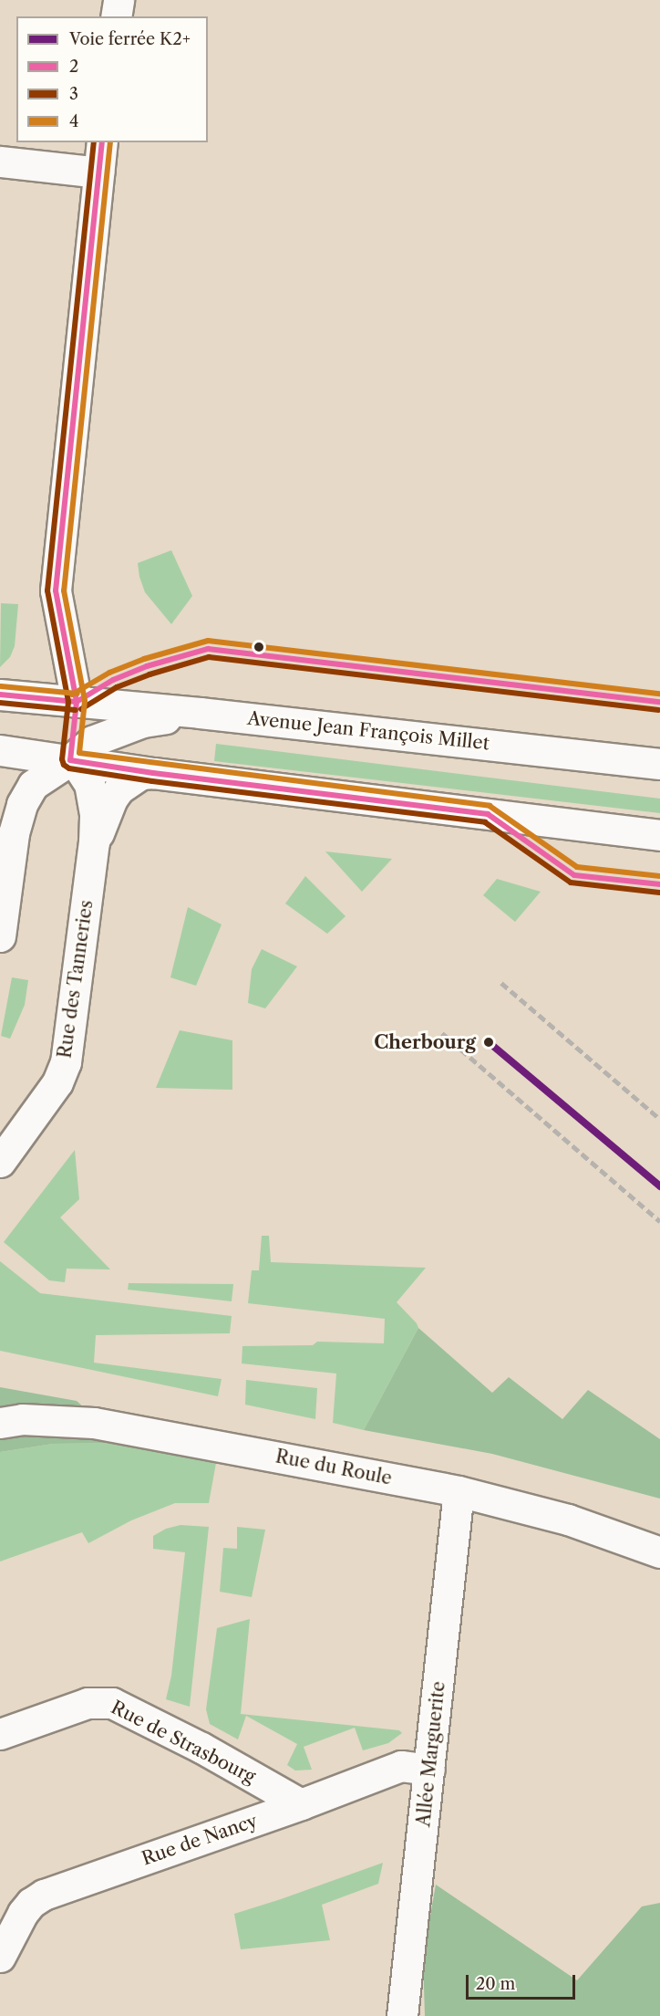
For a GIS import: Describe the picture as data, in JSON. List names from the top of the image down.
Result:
{
  "streets": {
    "main road": [
      "Avenue Jean François Millet",
      "Rue des Tanneries",
      "Rue du Roule",
      "Rue de Strasbourg",
      "Allée Marguerite",
      "Rue de Nancy"
    ]
  },
  "crossings": [
    ["Rue du Roule", "Allée Marguerite"],
    ["Rue de Strasbourg", "Rue de Nancy"],
    ["Allée Marguerite", "Rue de Nancy"]
  ],
  "places": ["Cherbourg"],
  "lines": [
    "transit line 2",
    "transit line 3",
    "transit line 4",
    "rail line K2+"
  ],
  "legend": [
    "Voie ferrée K2+",
    "2",
    "3",
    "4"
  ],
  "scale_bar": "20 m"
}
